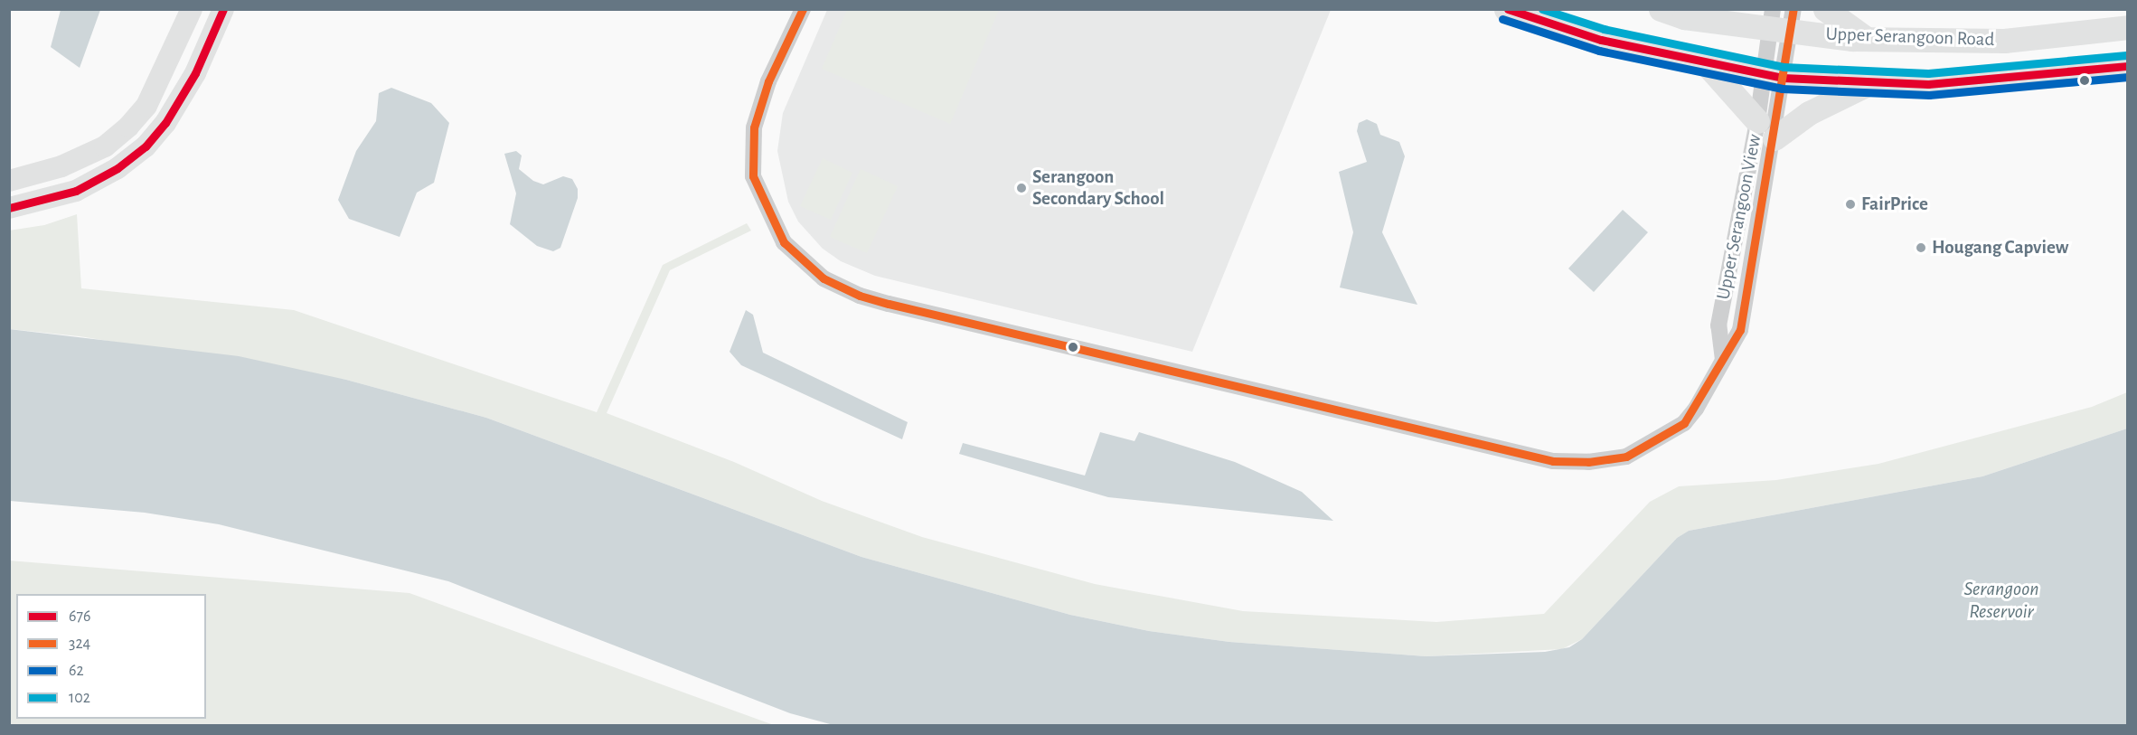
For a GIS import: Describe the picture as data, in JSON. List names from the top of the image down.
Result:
{
  "streets": {
    "main road": ["Upper Serangoon Road"],
    "street": ["Upper Serangoon View"]
  },
  "crossings": [
    ["Upper Serangoon Road", "Upper Serangoon View"]
  ],
  "water": ["Serangoon Reservoir"],
  "places": ["Serangoon Secondary School", "FairPrice", "Hougang Capview"],
  "lines": [
    "transit line 676",
    "transit line 324",
    "transit line 102",
    "transit line 62"
  ],
  "legend": [
    "676",
    "324",
    "62",
    "102"
  ]
}
